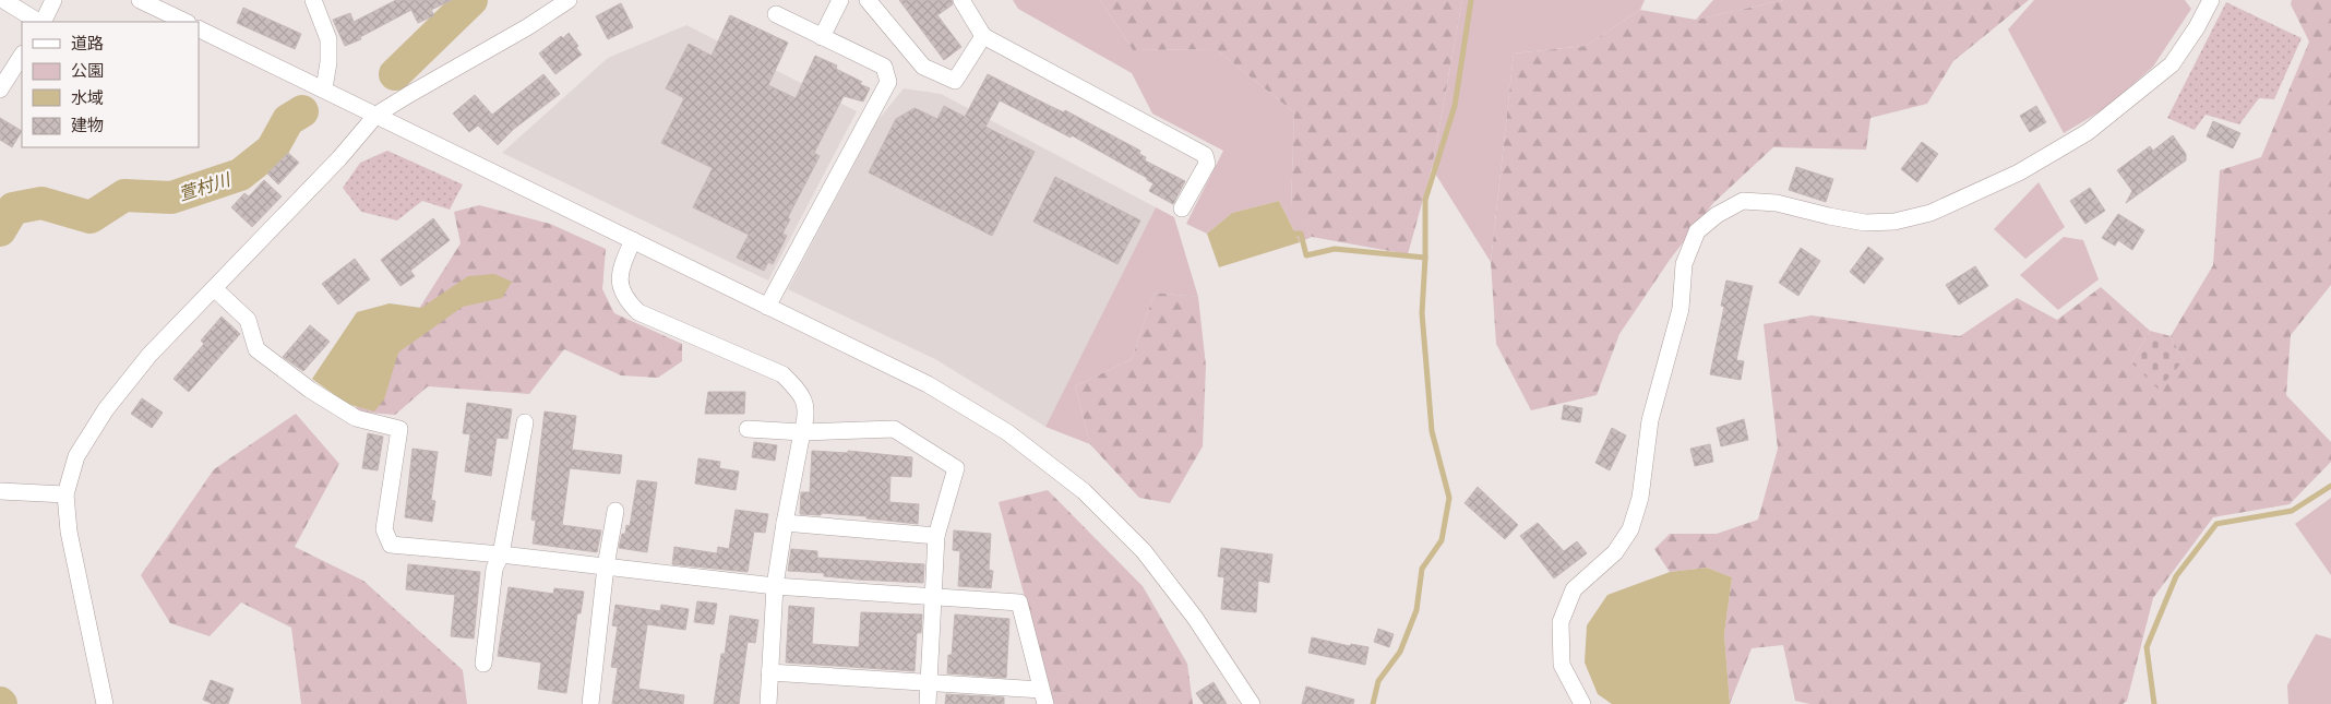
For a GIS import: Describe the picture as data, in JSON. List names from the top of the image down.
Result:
{
  "water": ["萱村川"],
  "legend": [
    "道路",
    "公園",
    "水域",
    "建物"
  ]
}
